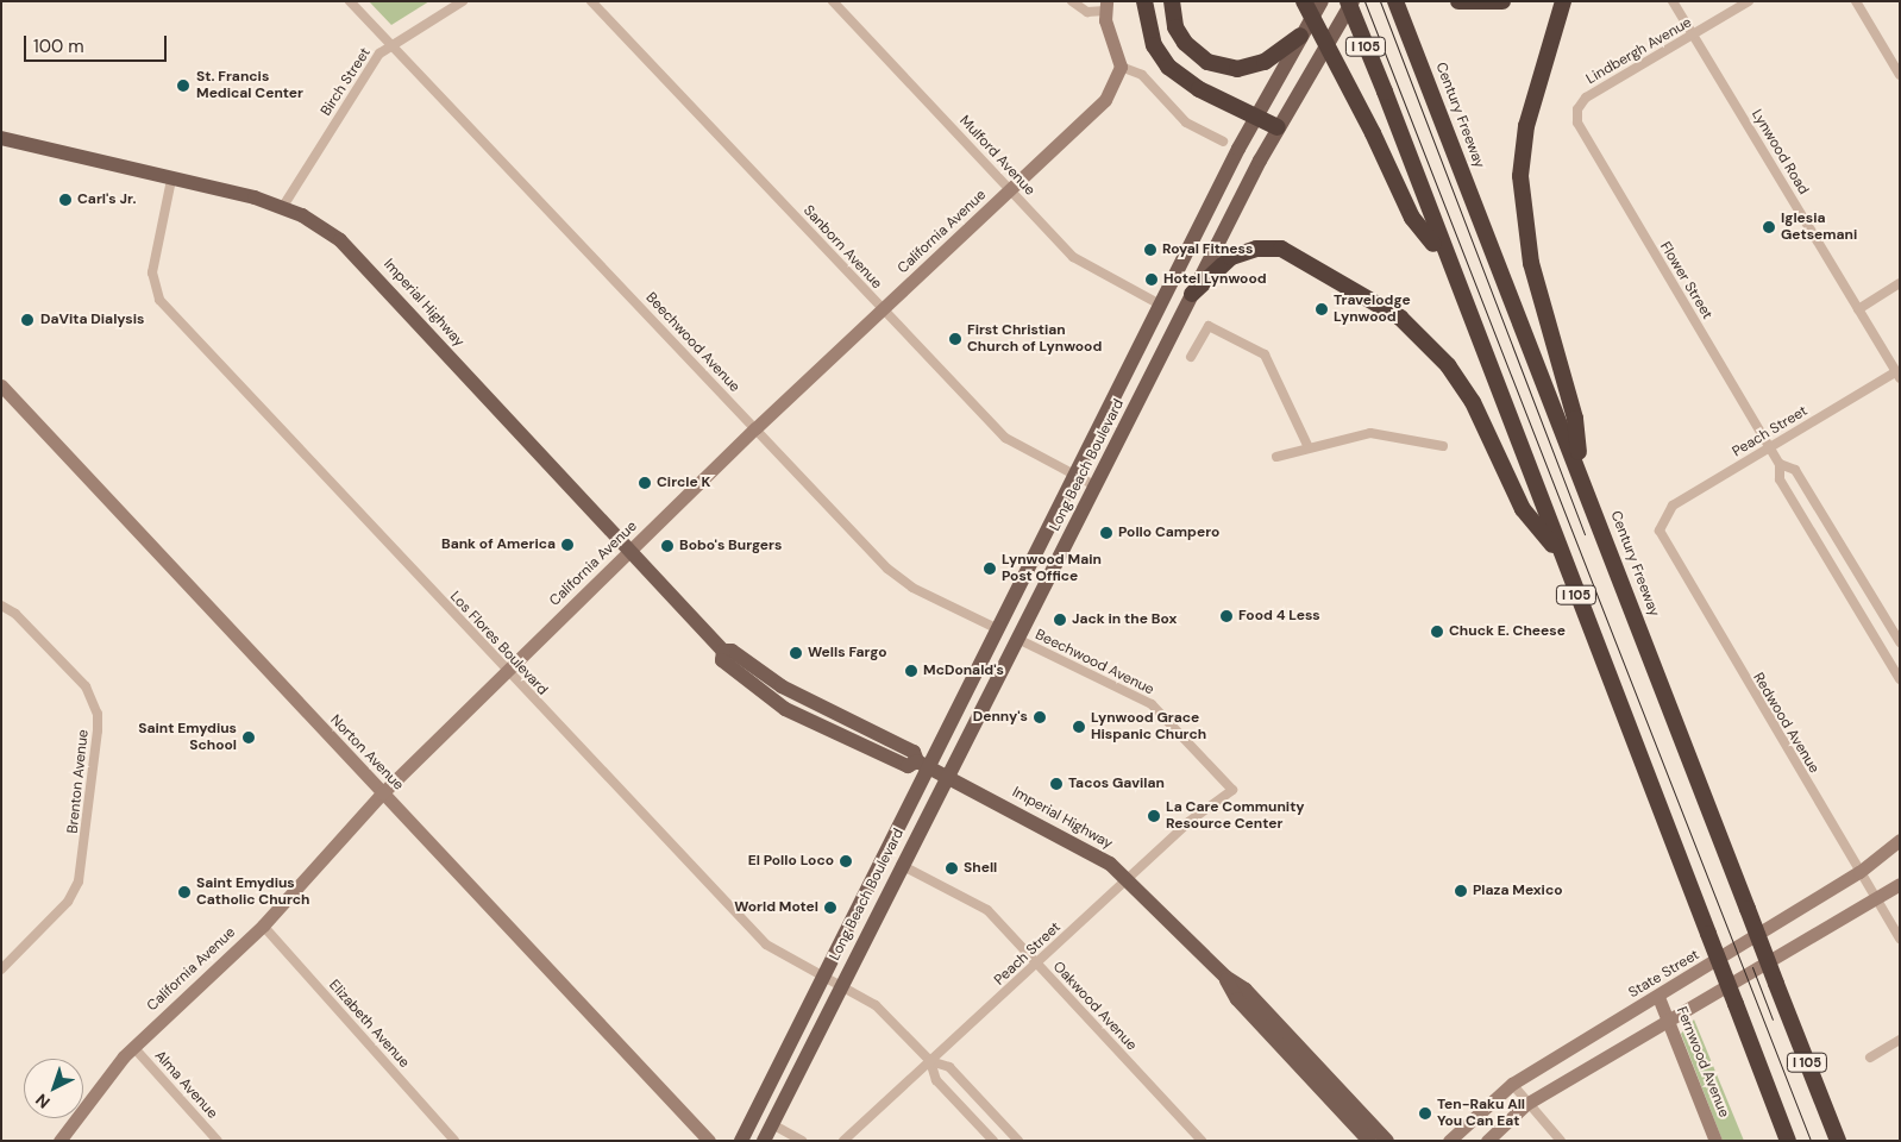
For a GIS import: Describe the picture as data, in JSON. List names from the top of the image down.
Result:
{
  "streets": {
    "highway": ["I 105", "Century Freeway"],
    "main road": ["Imperial Highway", "Long Beach Boulevard"],
    "street": [
      "Lindbergh Avenue",
      "Birch Street",
      "Lynwood Road",
      "Mulford Avenue",
      "California Avenue",
      "Sanborn Avenue",
      "Flower Street",
      "Beechwood Avenue",
      "Peach Street",
      "Los Flores Boulevard",
      "Redwood Avenue",
      "Norton Avenue",
      "Brenton Avenue",
      "State Street",
      "Oakwood Avenue",
      "Elizabeth Avenue",
      "Fernwood Avenue",
      "Alma Avenue"
    ]
  },
  "crossings": [
    ["Lindbergh Avenue", "Lynwood Road"],
    ["Lindbergh Avenue", "Flower Street"],
    ["Birch Street", "Imperial Highway"],
    ["Birch Street", "Beechwood Avenue"],
    ["Lynwood Road", "Peach Street"],
    ["Mulford Avenue", "California Avenue"],
    ["Mulford Avenue", "Long Beach Boulevard"],
    ["California Avenue", "Sanborn Avenue"],
    ["California Avenue", "Imperial Highway"],
    ["California Avenue", "Beechwood Avenue"],
    ["California Avenue", "Los Flores Boulevard"],
    ["California Avenue", "Norton Avenue"],
    ["California Avenue", "Elizabeth Avenue"],
    ["California Avenue", "Alma Avenue"],
    ["Sanborn Avenue", "Long Beach Boulevard"],
    ["Flower Street", "Peach Street"],
    ["Imperial Highway", "Peach Street"],
    ["Imperial Highway", "Long Beach Boulevard"],
    ["Imperial Highway", "Los Flores Boulevard"],
    ["Beechwood Avenue", "Peach Street"],
    ["Beechwood Avenue", "Long Beach Boulevard"],
    ["Peach Street", "Los Flores Boulevard"],
    ["Peach Street", "Redwood Avenue"],
    ["Peach Street", "Oakwood Avenue"],
    ["Long Beach Boulevard", "Los Flores Boulevard"],
    ["Long Beach Boulevard", "Oakwood Avenue"],
    ["Redwood Avenue", "State Street"],
    ["State Street", "Fernwood Avenue"]
  ],
  "places": [
    "St. Francis Medical Center",
    "Carl's Jr.",
    "Iglesia Getsemani",
    "Royal Fitness",
    "Hotel Lynwood",
    "Travelodge Lynwood",
    "DaVita Dialysis",
    "First Christian Church of Lynwood",
    "Circle K",
    "Pollo Campero",
    "Bank of America",
    "Bobo's Burgers",
    "Lynwood Main Post Office",
    "Food 4 Less",
    "Jack in the Box",
    "Chuck E. Cheese",
    "Wells Fargo",
    "McDonald's",
    "Denny's",
    "Lynwood Grace Hispanic Church",
    "Saint Emydius School",
    "Tacos Gavilan",
    "La Care Community Resource Center",
    "El Pollo Loco",
    "Shell",
    "Plaza Mexico",
    "Saint Emydius Catholic Church",
    "World Motel",
    "Ten-Raku All You Can Eat"
  ],
  "scale_bar": "100 m",
  "north": "bottom left"
}
